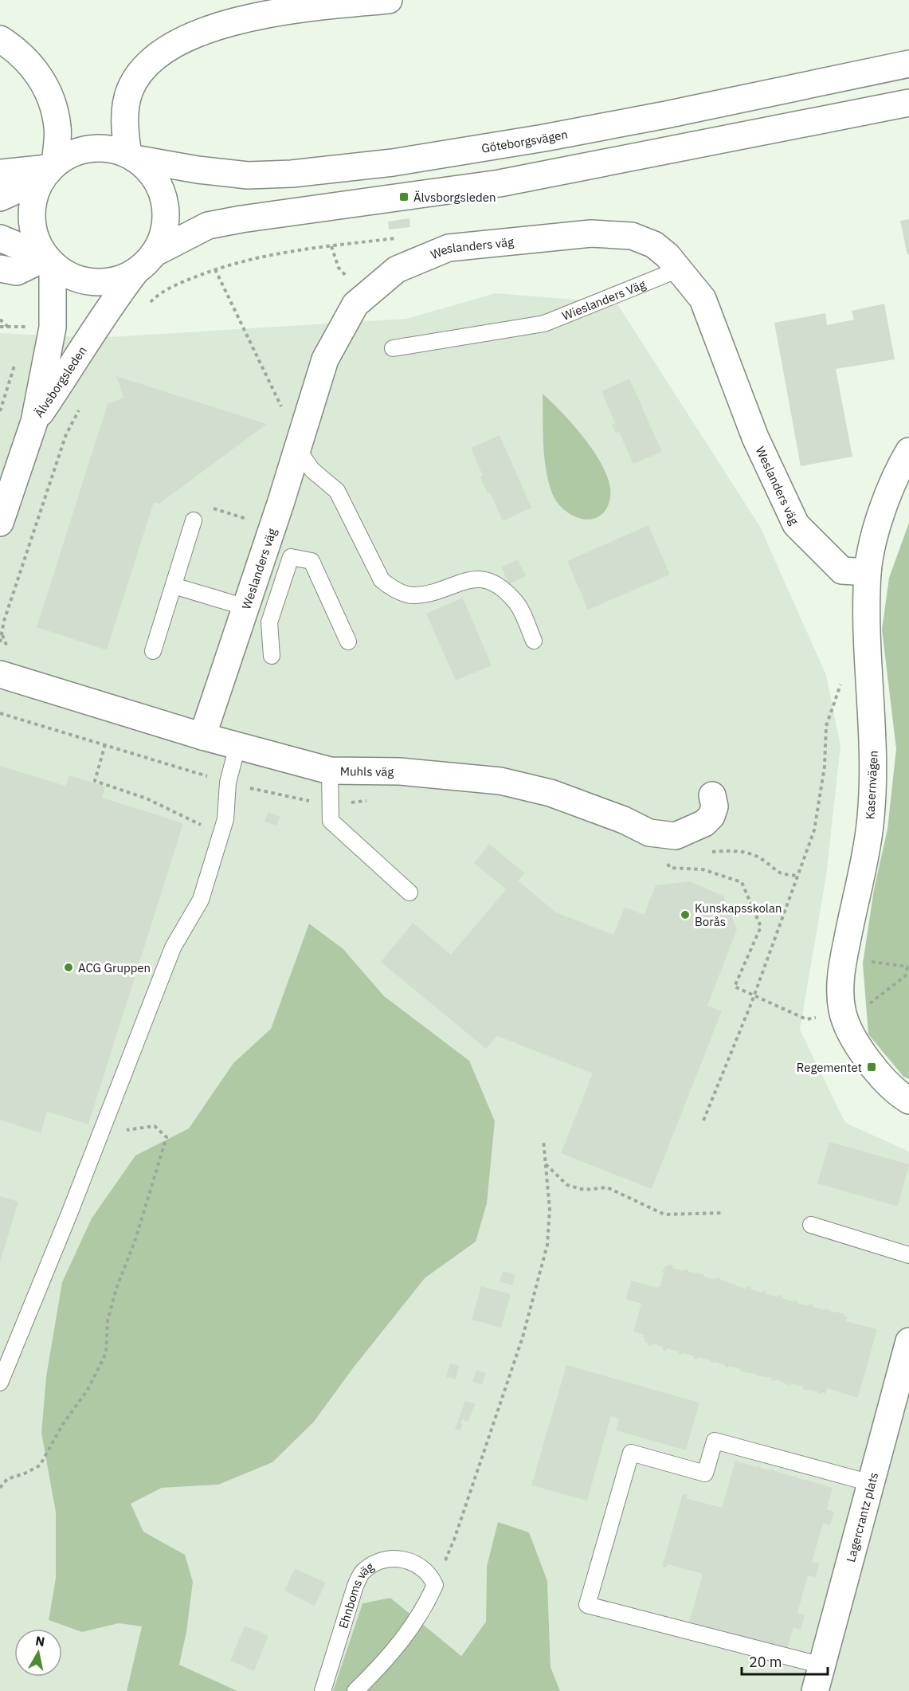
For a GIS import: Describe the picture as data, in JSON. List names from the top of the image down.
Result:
{
  "streets": {
    "main road": [
      "Göteborgsvägen",
      "Weslanders väg",
      "Älvsborgsleden",
      "Muhls väg",
      "Kasernvägen",
      "Lagercrantz plats"
    ],
    "lane": ["Wieslanders Väg", "Ehnboms väg"]
  },
  "crossings": [
    ["Göteborgsvägen", "Älvsborgsleden"],
    ["Weslanders väg", "Wieslanders Väg"],
    ["Weslanders väg", "Muhls väg"],
    ["Weslanders väg", "Kasernvägen"]
  ],
  "places": {
    "transit": ["Älvsborgsleden", "Regementet"],
    "other": ["Kunskapsskolan Borås", "ACG Gruppen"]
  },
  "scale_bar": "20 m",
  "north": "top"
}
